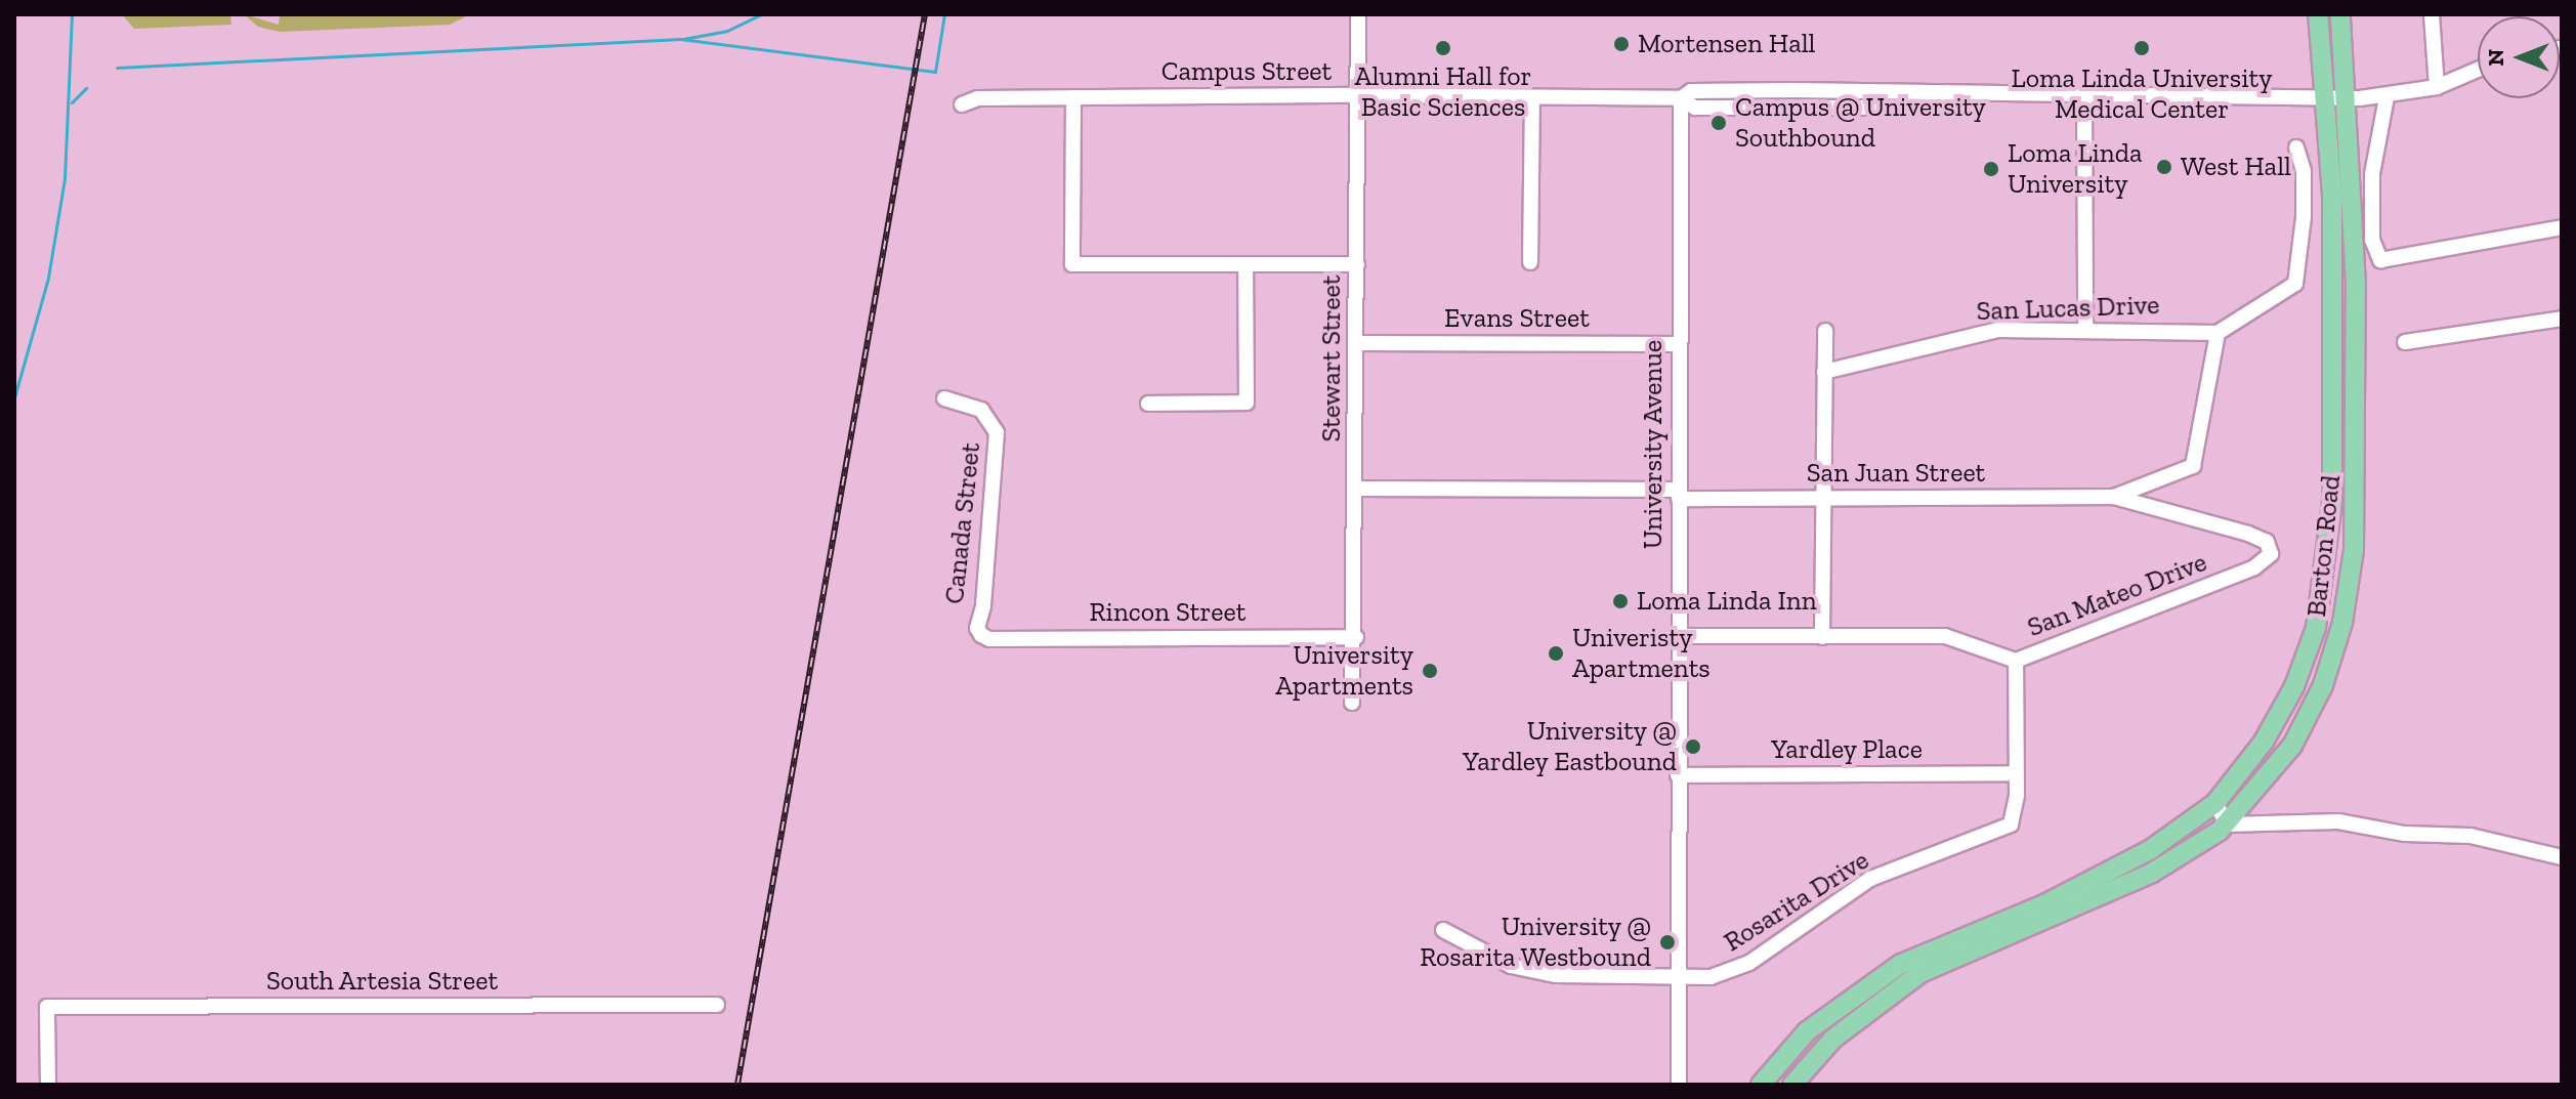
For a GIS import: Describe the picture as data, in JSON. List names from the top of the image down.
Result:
{
  "streets": {
    "main road": ["Barton Road"],
    "street": [
      "Campus Street",
      "San Lucas Drive",
      "Evans Street",
      "Stewart Street",
      "University Avenue",
      "San Juan Street",
      "Canada Street",
      "San Mateo Drive",
      "Rincon Street",
      "Yardley Place",
      "Rosarita Drive",
      "South Artesia Street"
    ]
  },
  "crossings": [
    ["Campus Street", "Stewart Street"],
    ["Campus Street", "University Avenue"],
    ["Campus Street", "Barton Road"],
    ["San Lucas Drive", "San Juan Street"],
    ["Evans Street", "Stewart Street"],
    ["Evans Street", "University Avenue"],
    ["Stewart Street", "San Juan Street"],
    ["Stewart Street", "Rincon Street"],
    ["University Avenue", "San Juan Street"],
    ["University Avenue", "San Mateo Drive"],
    ["University Avenue", "Yardley Place"],
    ["University Avenue", "Rosarita Drive"],
    ["San Juan Street", "San Mateo Drive"],
    ["Canada Street", "Rincon Street"],
    ["San Mateo Drive", "Rosarita Drive"],
    ["Yardley Place", "Rosarita Drive"]
  ],
  "places": [
    "Mortensen Hall",
    "Alumni Hall for Basic Sciences",
    "Loma Linda University Medical Center",
    "Campus @ University Southbound",
    "West Hall",
    "Loma Linda University",
    "Loma Linda Inn",
    "Univeristy Apartments",
    "University Apartments",
    "University @ Yardley Eastbound",
    "University @ Rosarita Westbound"
  ],
  "north": "left"
}
